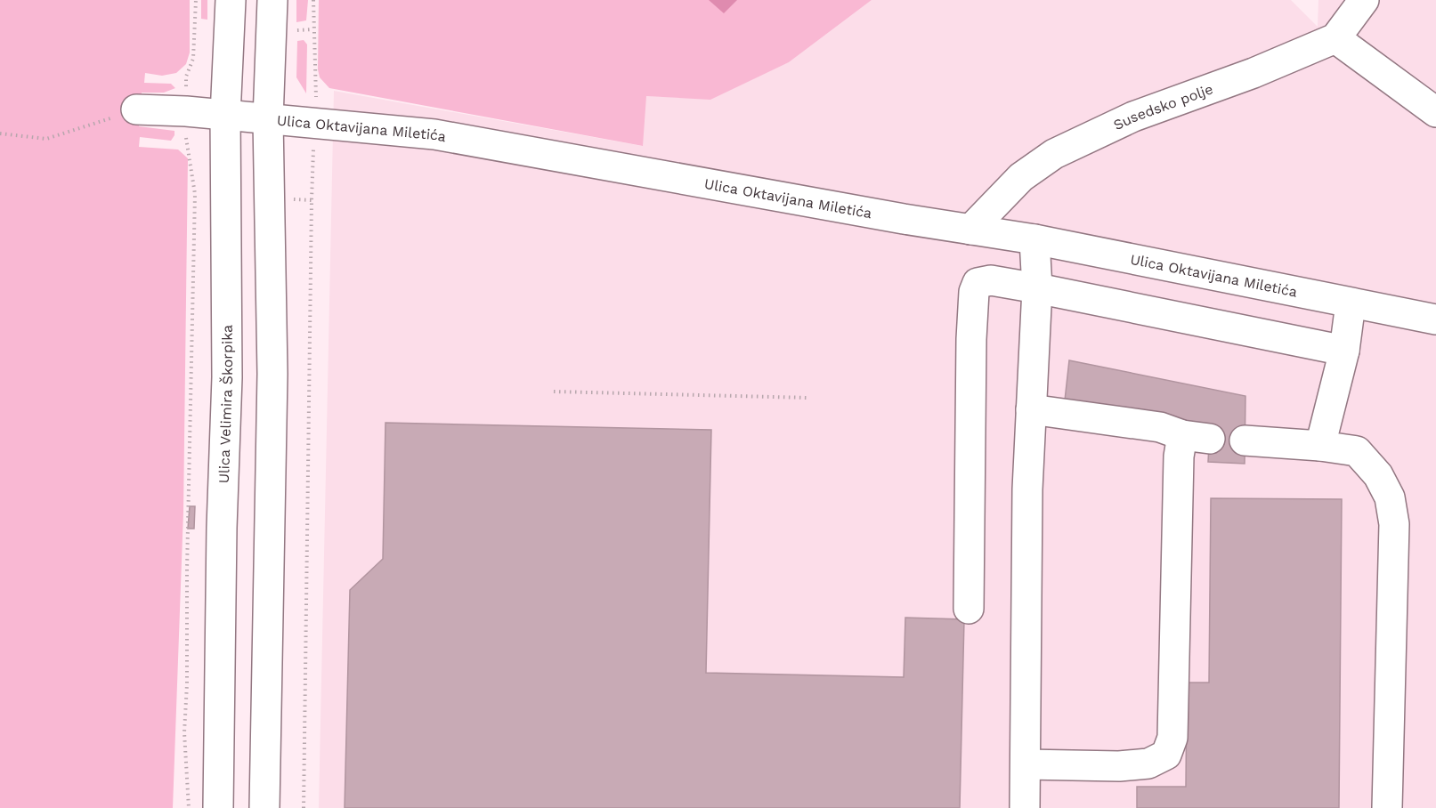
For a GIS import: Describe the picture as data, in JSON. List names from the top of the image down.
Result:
{
  "streets": {
    "main road": ["Susedsko polje", "Ulica Oktavijana Miletića", "Ulica Velimira Škorpika"]
  },
  "crossings": [
    ["Susedsko polje", "Ulica Oktavijana Miletića"],
    ["Ulica Oktavijana Miletića", "Ulica Velimira Škorpika"]
  ]
}
